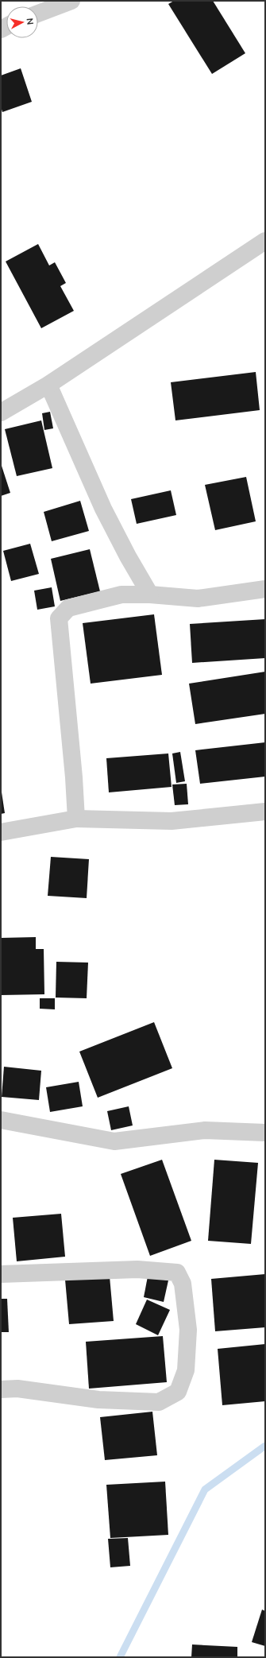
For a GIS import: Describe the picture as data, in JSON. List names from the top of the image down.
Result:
{
  "north": "right"
}
